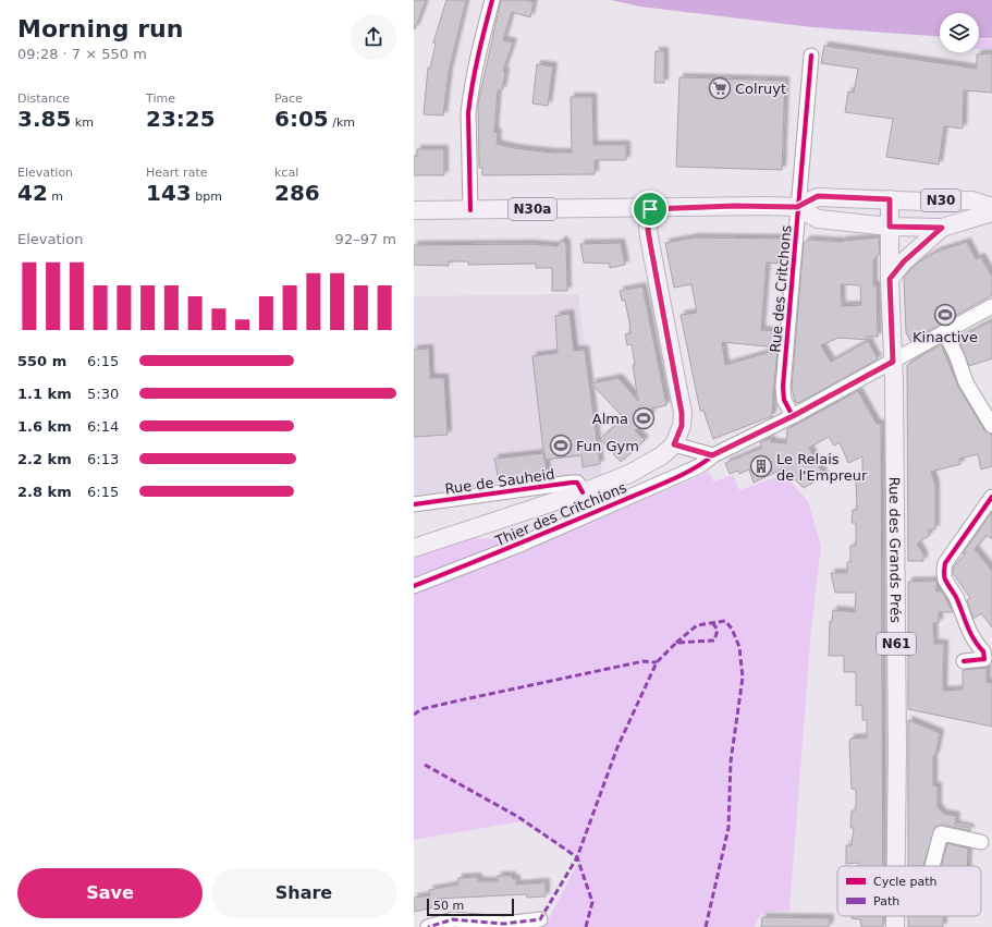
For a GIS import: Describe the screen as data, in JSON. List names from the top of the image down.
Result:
{
  "streets": {
    "main road": [
      "N30",
      "N30a",
      "Rue des Grands Prés",
      "N61"
    ],
    "street": ["Rue des Critchons", "Rue de Sauheid", "Thier des Critchions"]
  },
  "crossings": [
    ["N30", "N30a"],
    ["N30", "Rue des Critchons"],
    ["N30", "Rue des Grands Prés"],
    ["Rue des Critchons", "Thier des Critchions"],
    ["Thier des Critchions", "Rue des Grands Prés"]
  ],
  "places": {
    "supermarket": ["Colruyt"],
    "sports": ["Kinactive", "Alma", "Fun Gym"],
    "building": ["Le Relais de l'Empreur"]
  },
  "legend": ["Cycle path", "Path"],
  "scale_bar": "50 m",
  "page": {
    "heading": ["Morning run", "09:28 · 7 × 550 m"],
    "stats": [
      ["Distance", "3.85 km"],
      ["Time", "23:25"],
      ["Pace", "6:05 /km"],
      ["Elevation", "42 m"],
      ["Heart rate", "143 bpm"],
      ["kcal", "286"]
    ],
    "chart": ["Elevation", "92–97 m"],
    "list": [
      {
        "name": "550 m",
        "note": "6:15"
      },
      {
        "name": "1.1 km",
        "note": "5:30"
      },
      {
        "name": "1.6 km",
        "note": "6:14"
      },
      {
        "name": "2.2 km",
        "note": "6:13"
      },
      {
        "name": "2.8 km",
        "note": "6:15"
      }
    ],
    "buttons": ["Save", "Share"],
    "scale": "50 m"
  }
}
